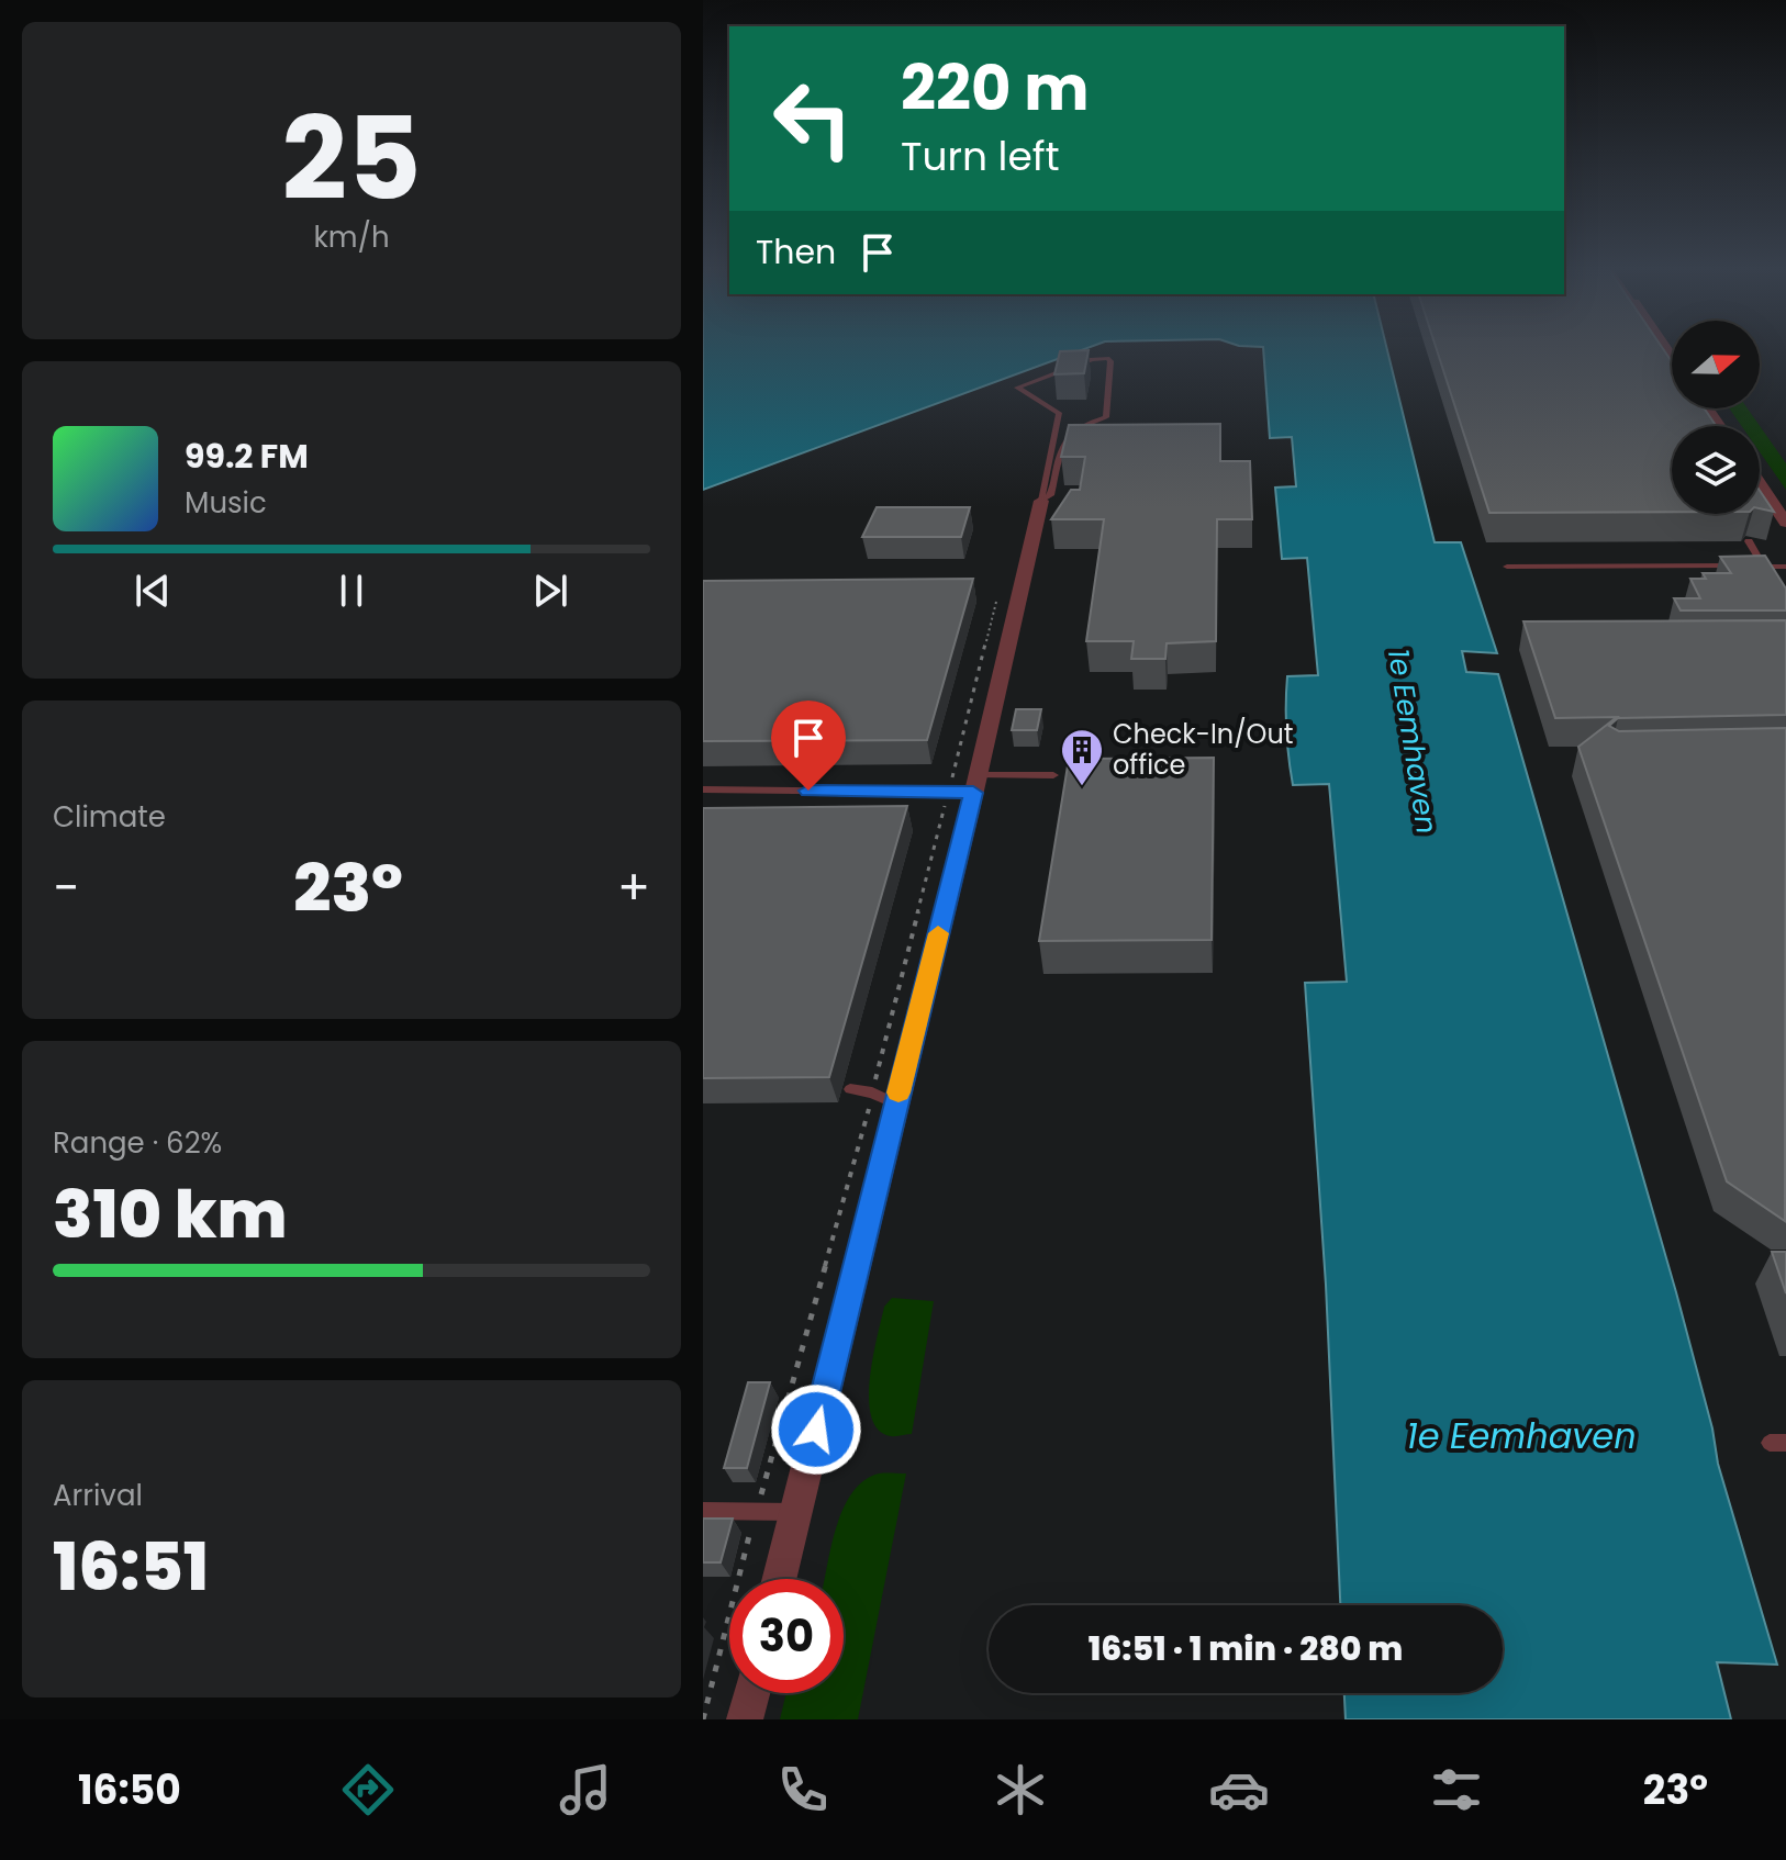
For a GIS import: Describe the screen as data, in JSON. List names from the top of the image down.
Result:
{
  "water": ["1e Eemhaven"],
  "places": {
    "building": ["Check-In/Out office"]
  },
  "north": "right",
  "page": {
    "tile": [
      ["25", "km/h"],
      "Climate",
      ["Range · 62%", "310 km"],
      ["Arrival", "16:51"]
    ],
    "turn": ["220 m", "Turn left"],
    "then": "Then",
    "song": ["99.2 FM", "Music"],
    "heat": ["−", "23°", "+"],
    "limit": "30",
    "trip": "16:51 · 1 min · 280 m",
    "tabs": ["16:50", "23°"]
  }
}
